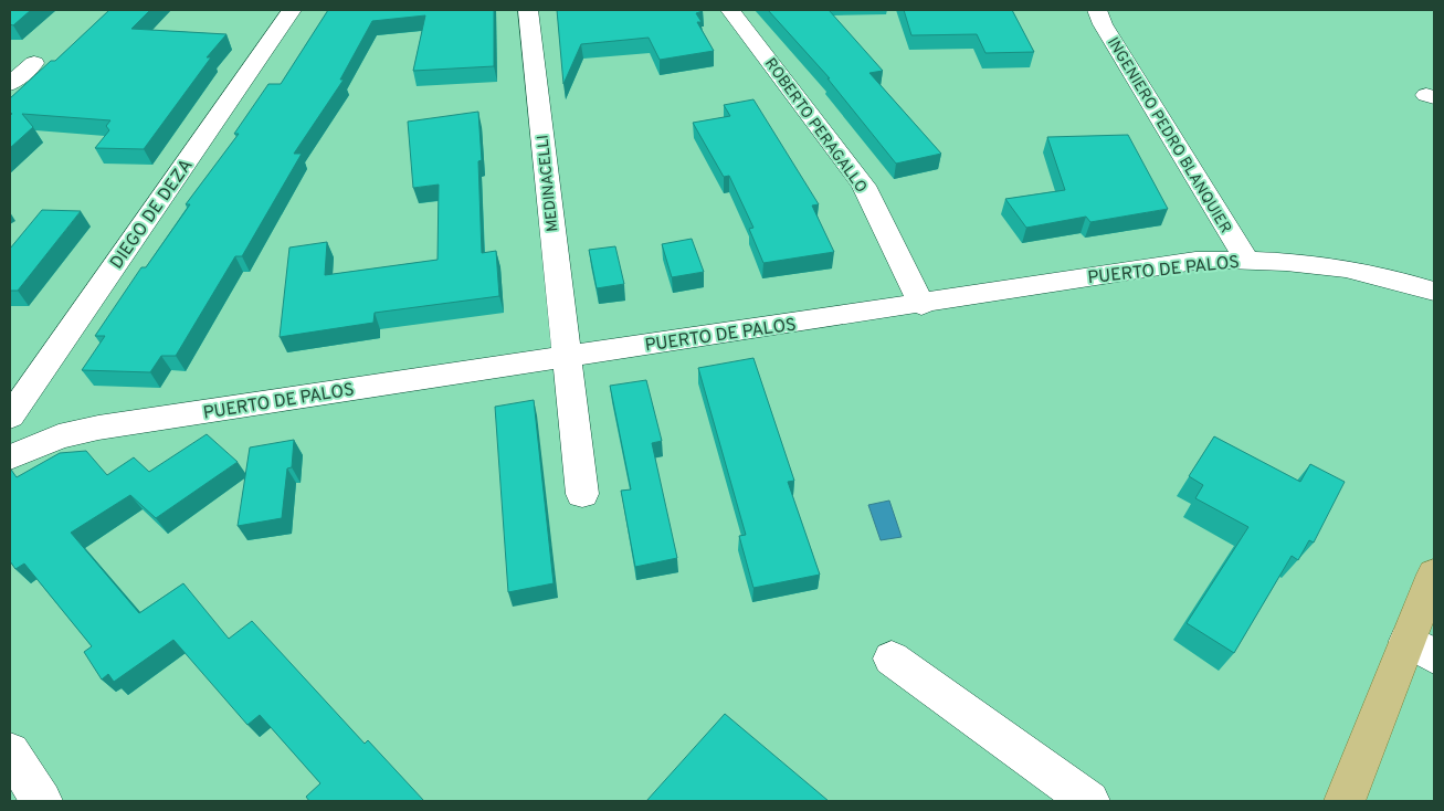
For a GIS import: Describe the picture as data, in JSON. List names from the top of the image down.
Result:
{
  "streets": {
    "street": [
      "ROBERTO PERAGALLO",
      "INGENIERO PEDRO BLANQUIER",
      "MEDINACELLI",
      "DIEGO DE DEZA",
      "PUERTO DE PALOS"
    ]
  },
  "crossings": [
    ["ROBERTO PERAGALLO", "PUERTO DE PALOS"],
    ["INGENIERO PEDRO BLANQUIER", "PUERTO DE PALOS"],
    ["MEDINACELLI", "PUERTO DE PALOS"]
  ]
}
